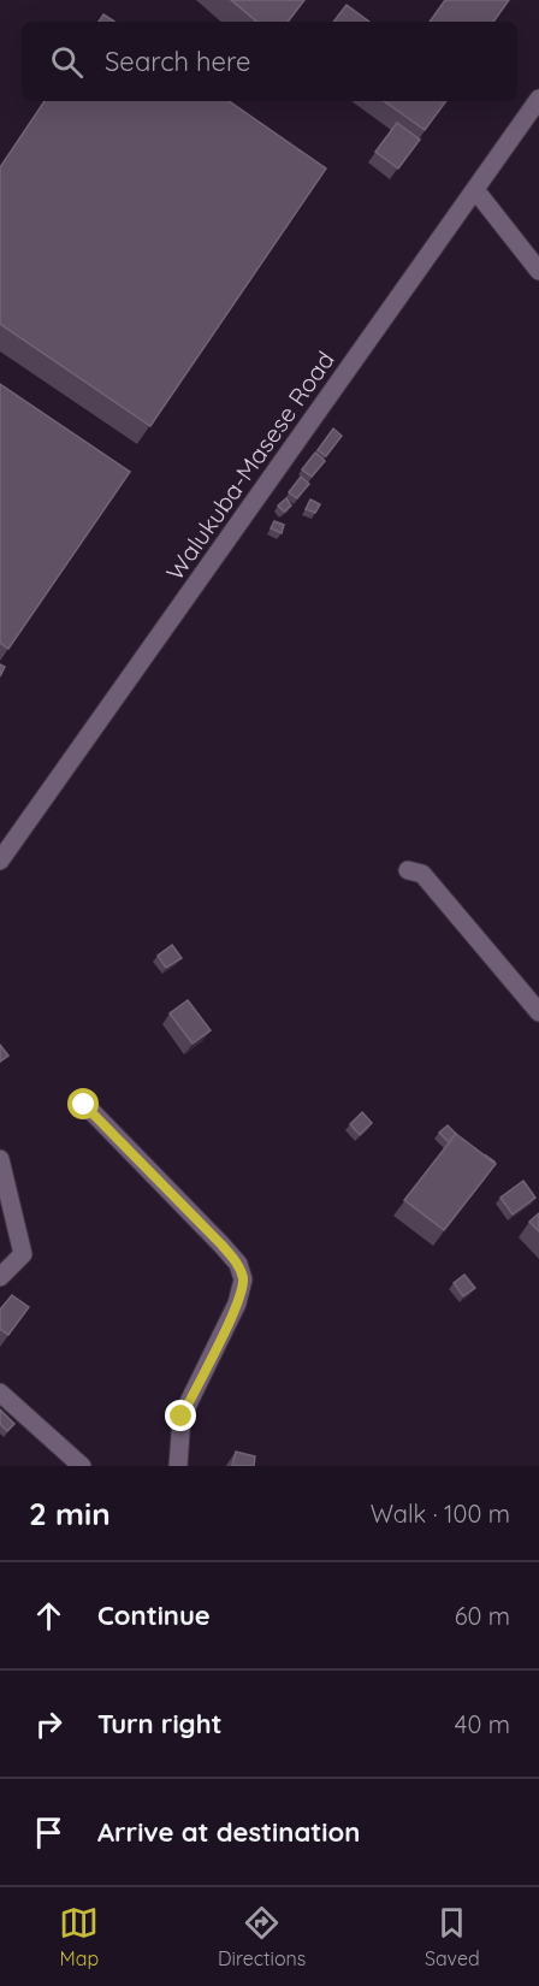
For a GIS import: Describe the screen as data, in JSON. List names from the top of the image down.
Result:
{
  "streets": {
    "street": ["Walukuba-Masese Road"]
  },
  "page": {
    "search": "Search here",
    "heading": ["2 min", "Walk · 100 m"],
    "list": [
      ["Continue", "60 m"],
      ["Turn right", "40 m"],
      "Arrive at destination"
    ],
    "nav": ["Map", "Directions", "Saved"]
  }
}
